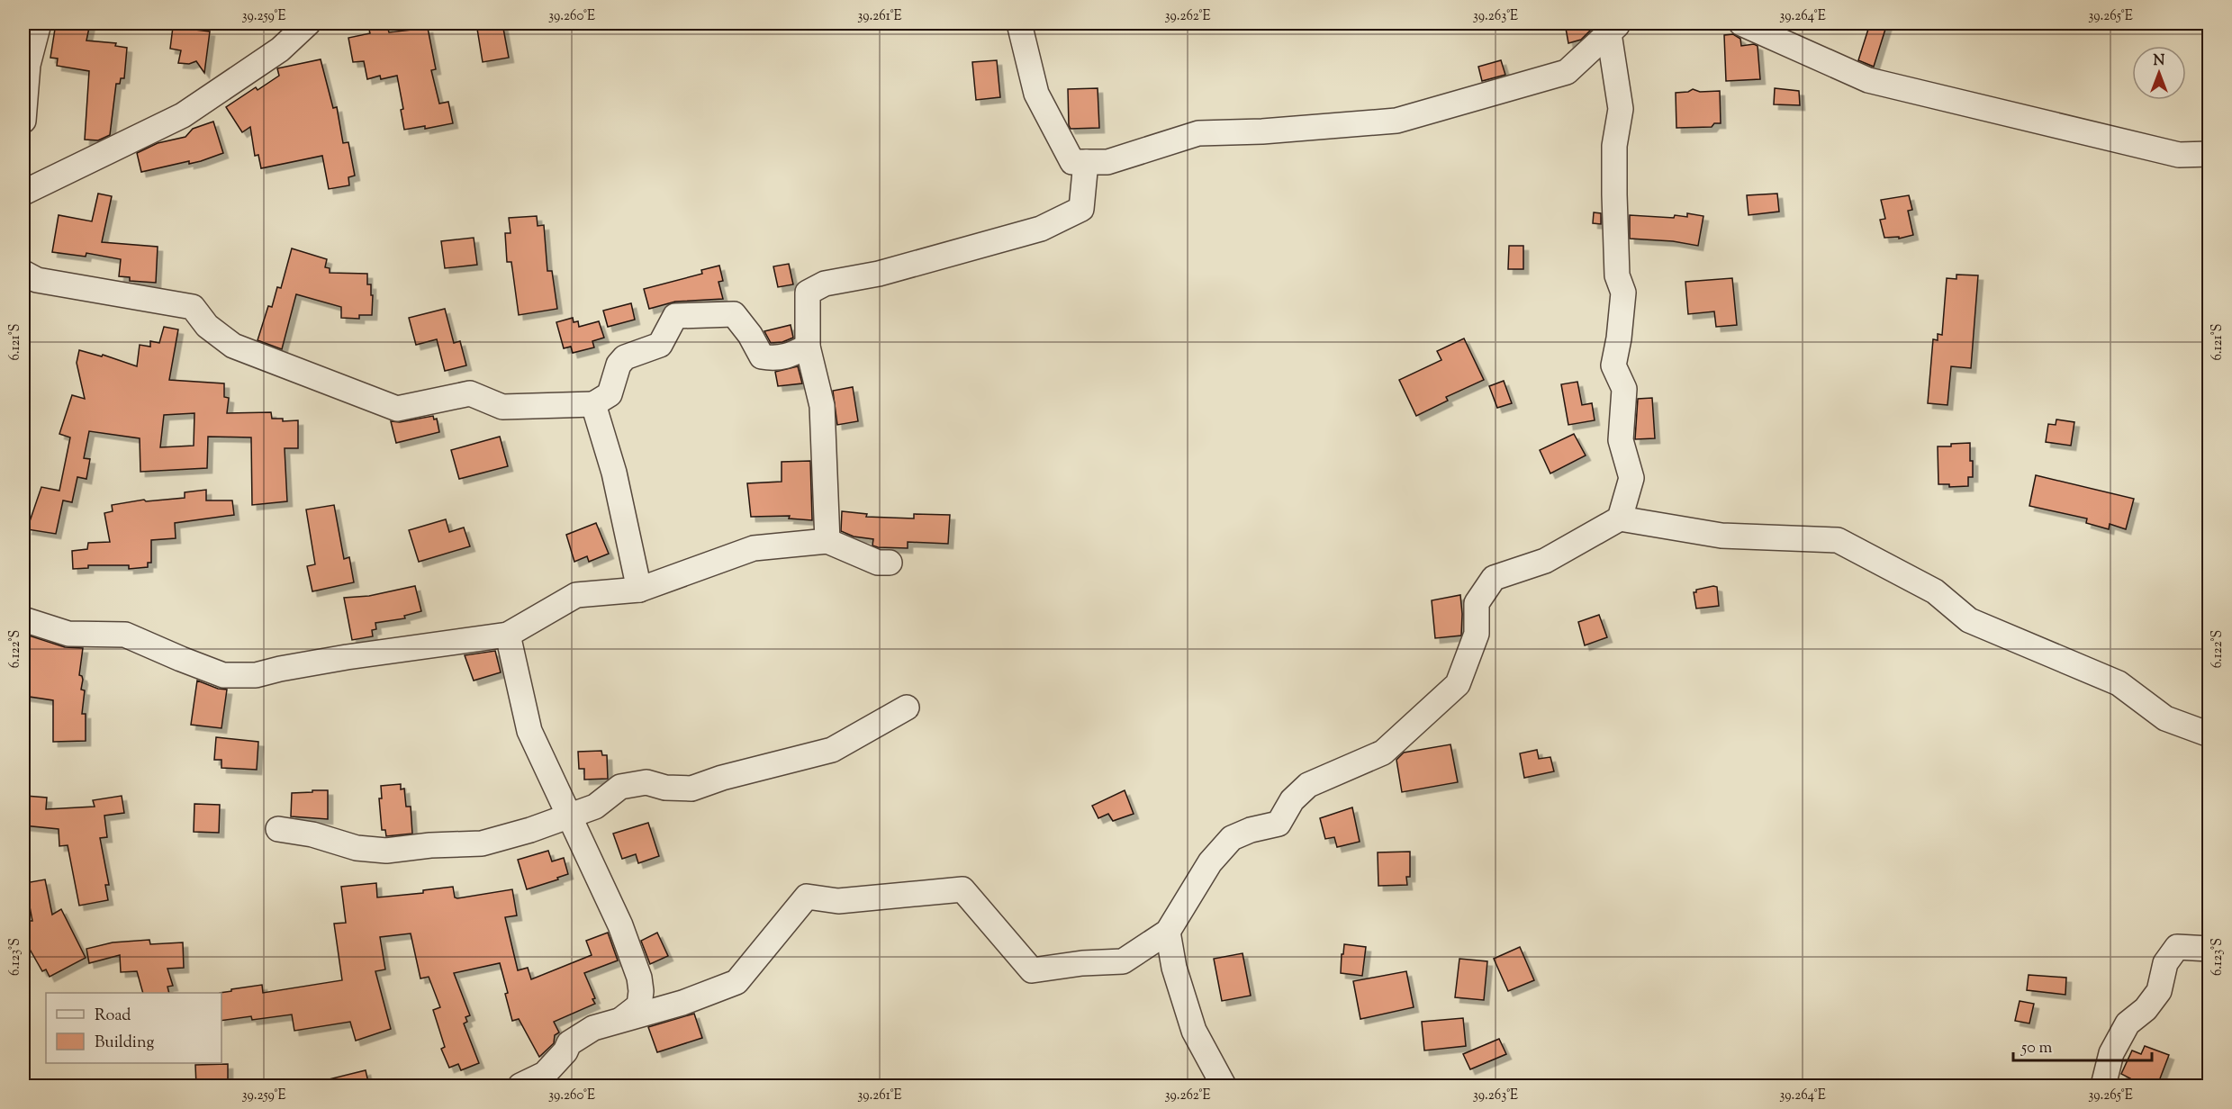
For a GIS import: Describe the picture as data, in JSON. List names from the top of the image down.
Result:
{
  "legend": ["Road", "Building"],
  "scale_bar": "50 m",
  "north": "top",
  "coordinates": [
    "39.259°E",
    "39.260°E",
    "39.261°E",
    "39.262°E",
    "39.263°E",
    "39.264°E",
    "39.265°E",
    "6.121°S",
    "6.122°S",
    "6.123°S"
  ]
}
